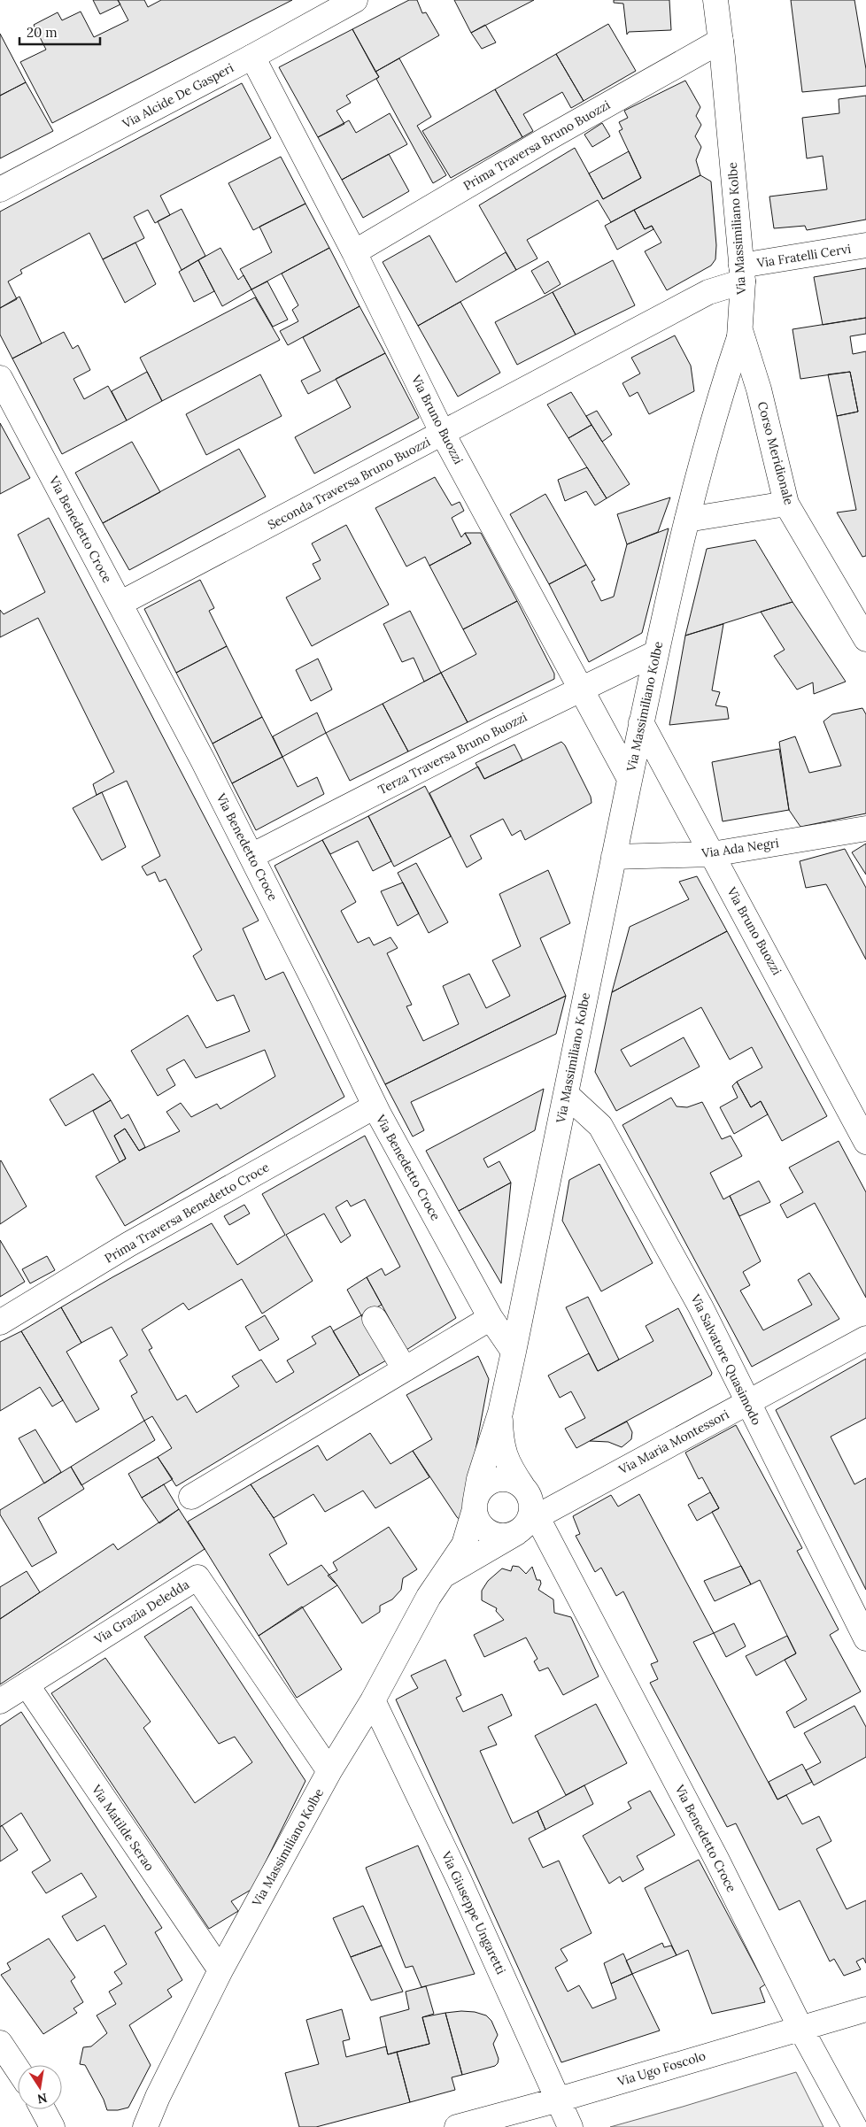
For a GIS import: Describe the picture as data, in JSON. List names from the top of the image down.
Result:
{
  "streets": {
    "street": [
      "Via Alcide De Gasperi",
      "Prima Traversa Bruno Buozzi",
      "Via Massimiliano Kolbe",
      "Via Fratelli Cervi",
      "Via Bruno Buozzi",
      "Corso Meridionale",
      "Seconda Traversa Bruno Buozzi",
      "Via Benedetto Croce",
      "Terza Traversa Bruno Buozzi",
      "Via Ada Negri",
      "Prima Traversa Benedetto Croce",
      "Via Salvatore Quasimodo",
      "Via Maria Montessori",
      "Via Grazia Deledda",
      "Via Matilde Serao",
      "Via Giuseppe Ungaretti",
      "Via Ugo Foscolo"
    ]
  },
  "crossings": [
    ["Via Alcide De Gasperi", "Via Bruno Buozzi"],
    ["Prima Traversa Bruno Buozzi", "Via Massimiliano Kolbe"],
    ["Prima Traversa Bruno Buozzi", "Via Bruno Buozzi"],
    ["Via Massimiliano Kolbe", "Via Fratelli Cervi"],
    ["Via Massimiliano Kolbe", "Via Bruno Buozzi"],
    ["Via Massimiliano Kolbe", "Corso Meridionale"],
    ["Via Massimiliano Kolbe", "Seconda Traversa Bruno Buozzi"],
    ["Via Massimiliano Kolbe", "Via Benedetto Croce"],
    ["Via Massimiliano Kolbe", "Terza Traversa Bruno Buozzi"],
    ["Via Massimiliano Kolbe", "Via Ada Negri"],
    ["Via Massimiliano Kolbe", "Via Salvatore Quasimodo"],
    ["Via Massimiliano Kolbe", "Via Maria Montessori"],
    ["Via Massimiliano Kolbe", "Via Grazia Deledda"],
    ["Via Massimiliano Kolbe", "Via Matilde Serao"],
    ["Via Massimiliano Kolbe", "Via Giuseppe Ungaretti"],
    ["Via Fratelli Cervi", "Seconda Traversa Bruno Buozzi"],
    ["Via Bruno Buozzi", "Seconda Traversa Bruno Buozzi"],
    ["Via Bruno Buozzi", "Terza Traversa Bruno Buozzi"],
    ["Via Bruno Buozzi", "Via Ada Negri"],
    ["Seconda Traversa Bruno Buozzi", "Via Benedetto Croce"],
    ["Via Benedetto Croce", "Terza Traversa Bruno Buozzi"],
    ["Via Benedetto Croce", "Prima Traversa Benedetto Croce"],
    ["Via Benedetto Croce", "Via Maria Montessori"],
    ["Via Benedetto Croce", "Via Ugo Foscolo"],
    ["Via Salvatore Quasimodo", "Via Maria Montessori"],
    ["Via Grazia Deledda", "Via Matilde Serao"],
    ["Via Giuseppe Ungaretti", "Via Ugo Foscolo"]
  ],
  "scale_bar": "20 m",
  "north": "bottom"
}
